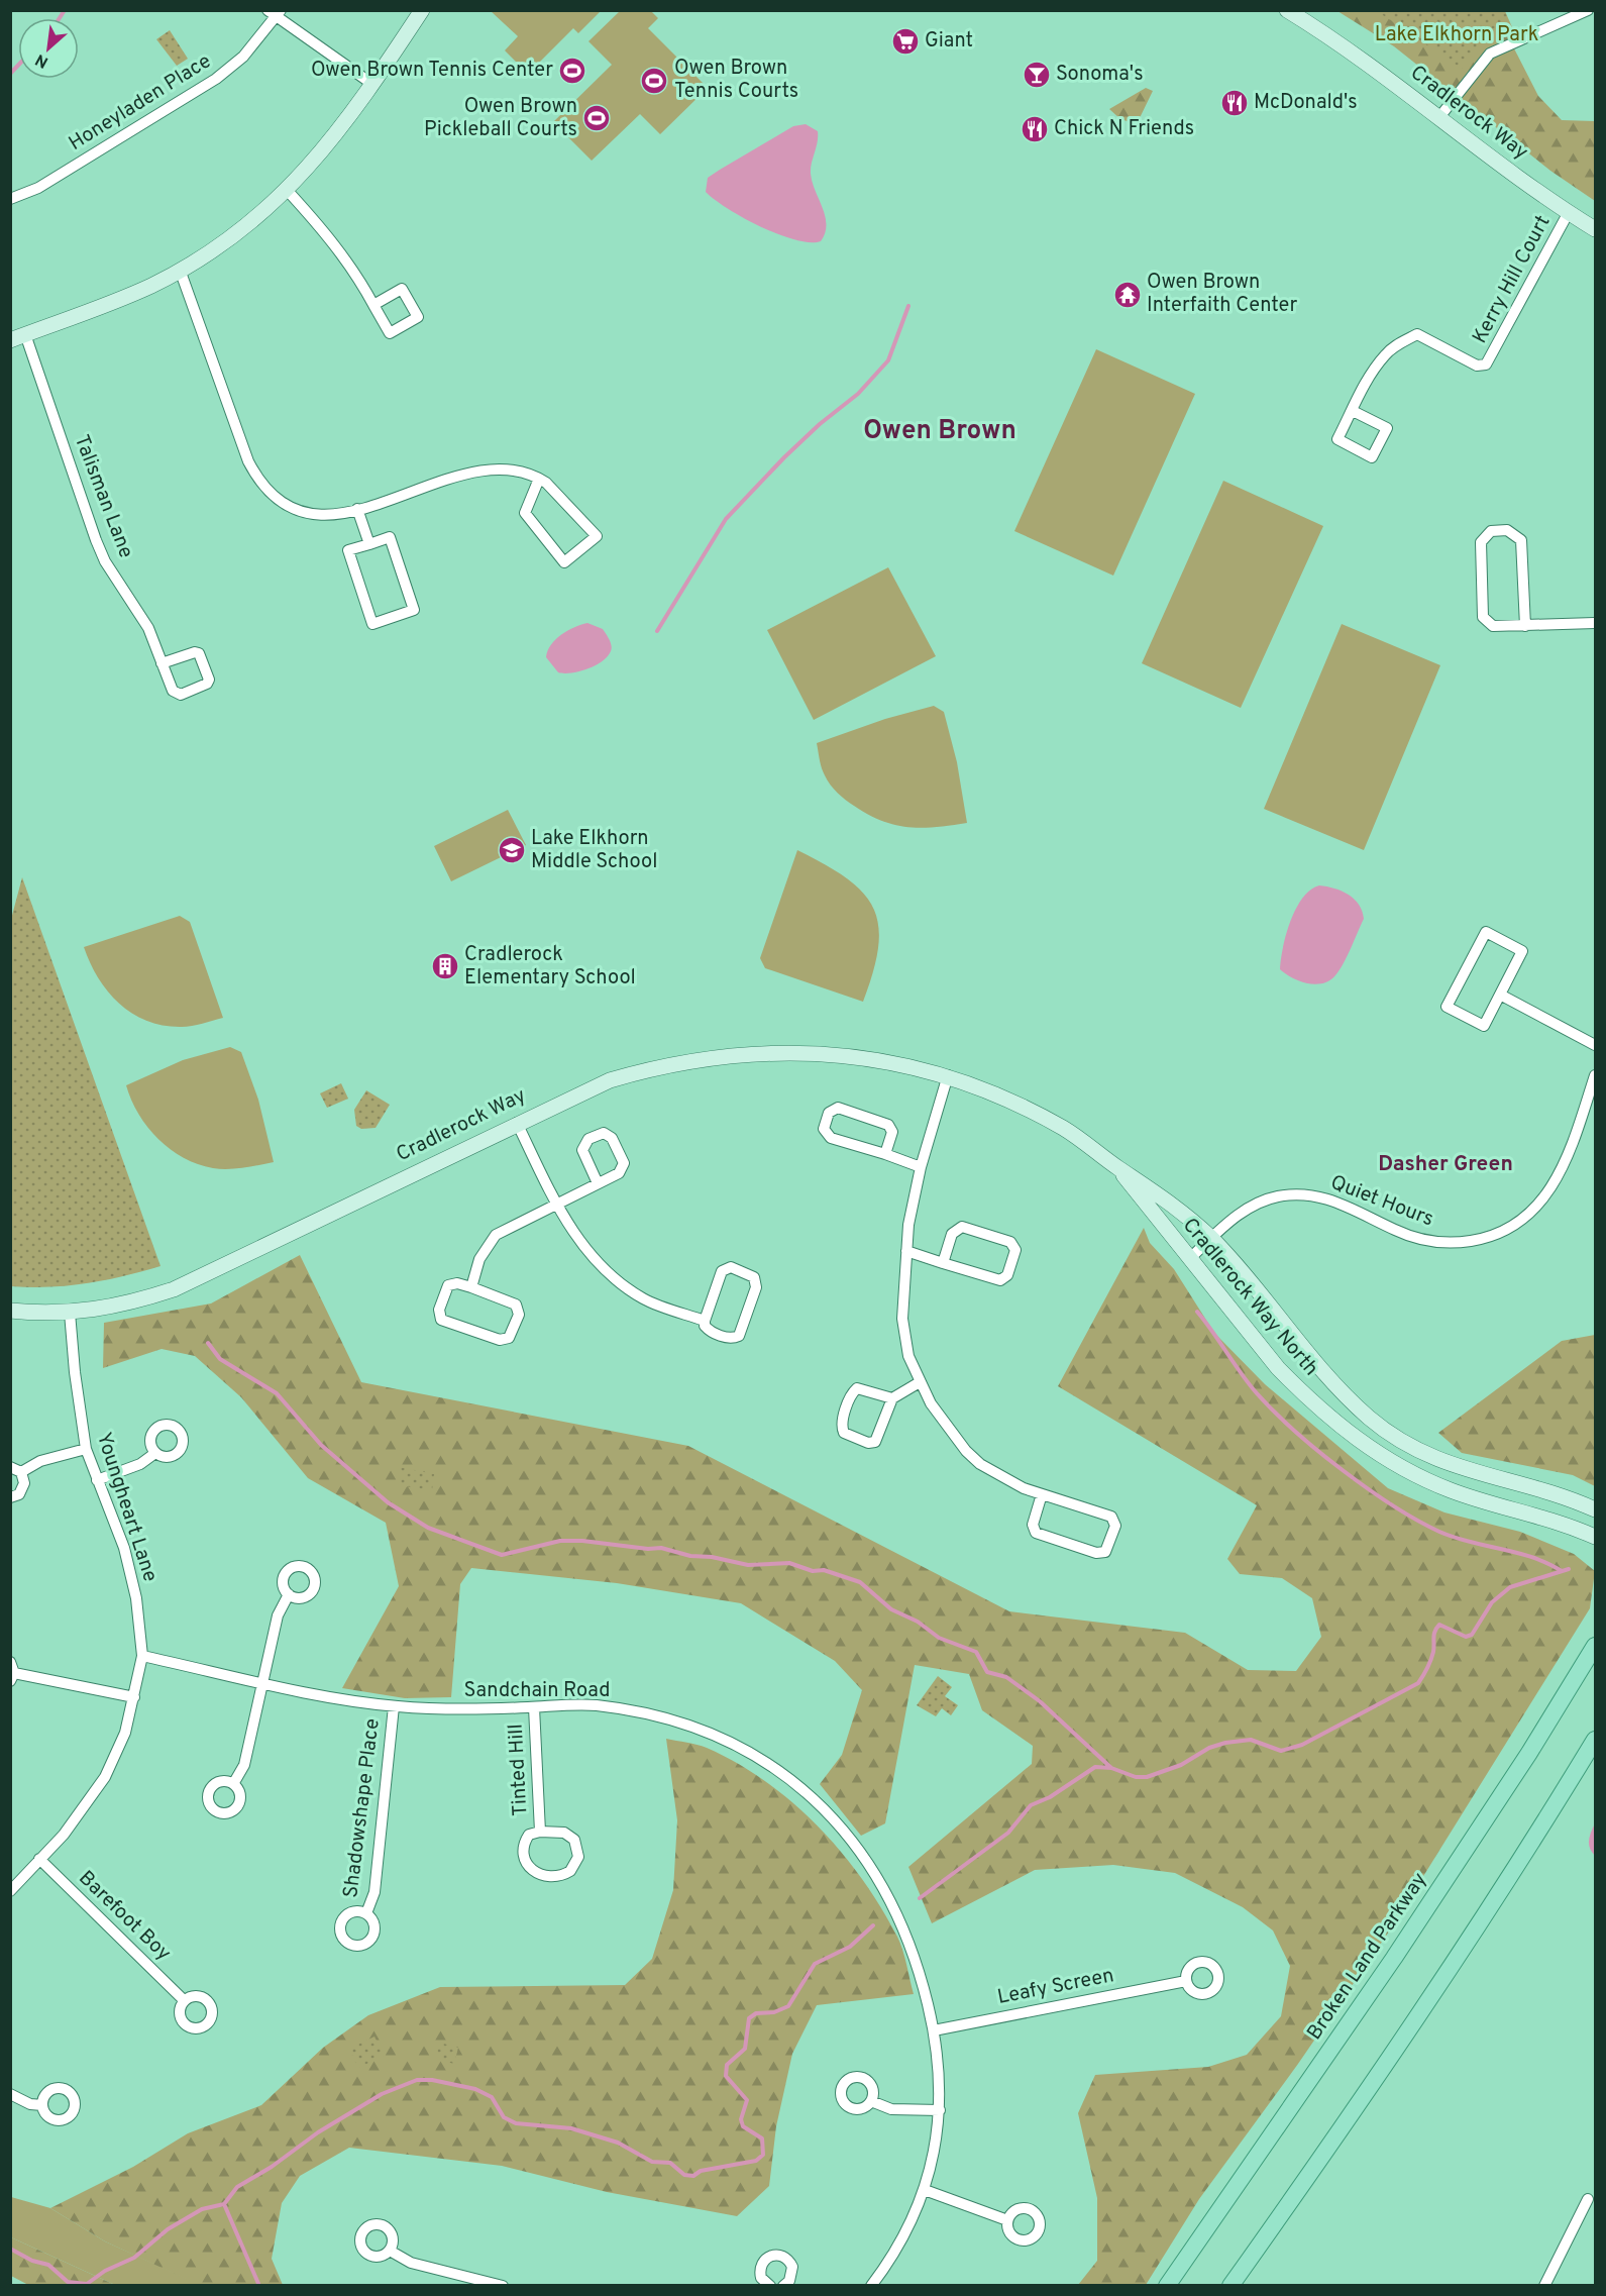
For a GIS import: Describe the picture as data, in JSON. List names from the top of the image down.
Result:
{
  "streets": {
    "main road": ["Broken Land Parkway"],
    "street": [
      "Honeyladen Place",
      "Cradlerock Way",
      "Kerry Hill Court",
      "Talisman Lane",
      "Quiet Hours",
      "Cradlerock Way North",
      "Youngheart Lane",
      "Sandchain Road",
      "Tinted Hill",
      "Shadowshape Place",
      "Barefoot Boy",
      "Leafy Screen"
    ]
  },
  "crossings": [
    ["Cradlerock Way", "Kerry Hill Court"],
    ["Cradlerock Way", "Cradlerock Way North"],
    ["Cradlerock Way", "Youngheart Lane"],
    ["Quiet Hours", "Cradlerock Way North"],
    ["Youngheart Lane", "Sandchain Road"],
    ["Youngheart Lane", "Barefoot Boy"],
    ["Sandchain Road", "Tinted Hill"],
    ["Sandchain Road", "Shadowshape Place"],
    ["Sandchain Road", "Leafy Screen"]
  ],
  "districts": ["Owen Brown", "Dasher Green"],
  "parks": ["Lake Elkhorn Park"],
  "places": {
    "supermarket": ["Giant"],
    "sports": ["Owen Brown Tennis Center", "Owen Brown Tennis Courts", "Owen Brown Pickleball Courts"],
    "bar": ["Sonoma's"],
    "restaurant": ["McDonald's", "Chick N Friends"],
    "temple": ["Owen Brown Interfaith Center"],
    "school or university": ["Lake Elkhorn Middle School"],
    "building": ["Cradlerock Elementary School"]
  },
  "north": "bottom left"
}
